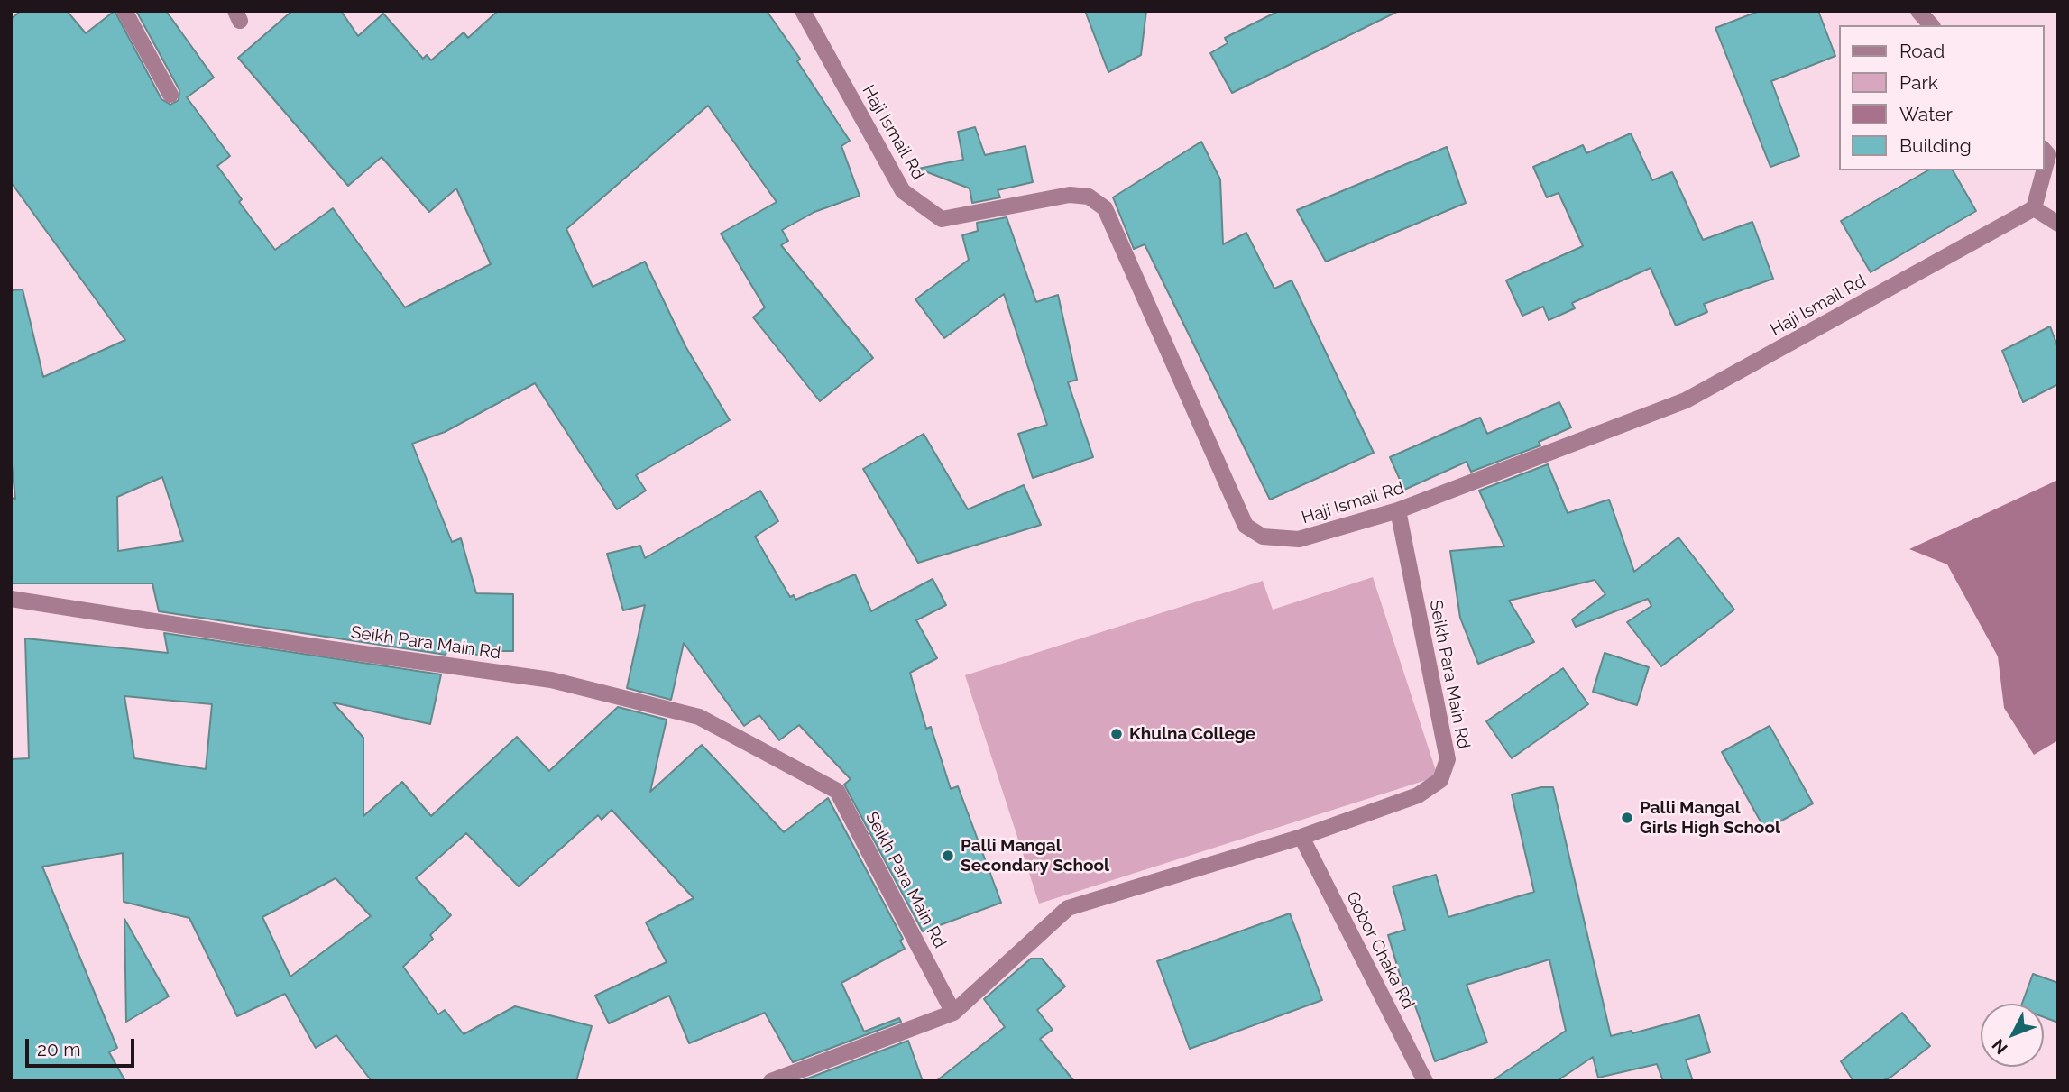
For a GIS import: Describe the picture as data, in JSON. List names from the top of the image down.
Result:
{
  "streets": {
    "street": ["Haji Ismail Rd", "Seikh Para Main Rd", "Gobor Chaka Rd"]
  },
  "crossings": [
    ["Haji Ismail Rd", "Seikh Para Main Rd"],
    ["Seikh Para Main Rd", "Gobor Chaka Rd"]
  ],
  "places": ["Khulna College", "Palli Mangal Girls High School", "Palli Mangal Secondary School"],
  "legend": [
    "Road",
    "Park",
    "Water",
    "Building"
  ],
  "scale_bar": "20 m",
  "north": "bottom left"
}
